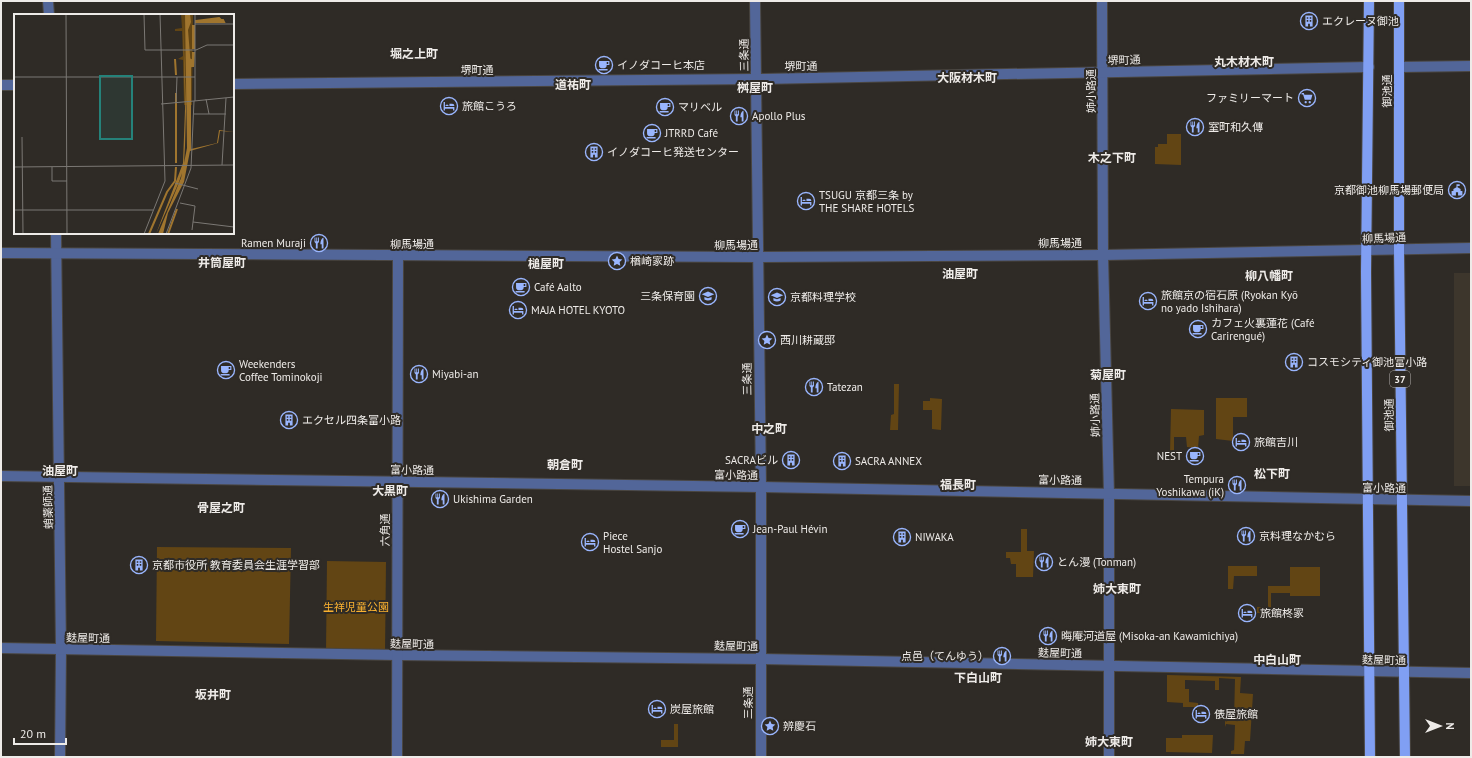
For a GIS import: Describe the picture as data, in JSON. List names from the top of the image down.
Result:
{
  "streets": {
    "main road": ["御池通", "37"],
    "street": [
      "三条通",
      "堺町通",
      "姉小路通",
      "柳馬場通",
      "富小路通",
      "蛸薬師通",
      "六角通",
      "麩屋町通"
    ]
  },
  "crossings": [
    ["三条通", "堺町通"],
    ["三条通", "柳馬場通"],
    ["三条通", "富小路通"],
    ["三条通", "麩屋町通"],
    ["堺町通", "姉小路通"],
    ["堺町通", "御池通"],
    ["姉小路通", "柳馬場通"],
    ["姉小路通", "富小路通"],
    ["姉小路通", "麩屋町通"],
    ["御池通", "柳馬場通"],
    ["御池通", "富小路通"],
    ["御池通", "麩屋町通"],
    ["柳馬場通", "蛸薬師通"],
    ["柳馬場通", "六角通"],
    ["富小路通", "蛸薬師通"],
    ["富小路通", "六角通"],
    ["蛸薬師通", "麩屋町通"],
    ["六角通", "麩屋町通"]
  ],
  "districts": [
    "堀之上町",
    "丸木材木町",
    "大阪材木町",
    "道祐町",
    "桝屋町",
    "木之下町",
    "井筒屋町",
    "槌屋町",
    "油屋町",
    "柳八幡町",
    "菊屋町",
    "中之町",
    "朝倉町",
    "油屋町",
    "松下町",
    "福長町",
    "大黒町",
    "骨屋之町",
    "姉大東町",
    "中白山町",
    "下白山町",
    "坂井町",
    "姉大東町"
  ],
  "parks": ["生祥児童公園"],
  "places": {
    "building": [
      "エクレーヌ御池",
      "イノダコーヒ発送センター",
      "コスモシティ御池富小路",
      "エクセル四条富小路",
      "SACRAビル",
      "SACRA ANNEX",
      "NIWAKA",
      "京都市役所 教育委員会生涯学習部"
    ],
    "cafe": [
      "イノダコーヒ本店",
      "マリベル",
      "JTRRD Café",
      "Café Aalto",
      "カフェ火裏蓮花 (Café Carirengué)",
      "Weekenders Coffee Tominokoji",
      "NEST",
      "Jean-Paul Hévin"
    ],
    "supermarket": ["ファミリーマート"],
    "hotel": [
      "旅館こうろ",
      "TSUGU 京都三条 by THE SHARE HOTELS",
      "旅館京の宿石原 (Ryokan Kyō no yado Ishihara)",
      "MAJA HOTEL KYOTO",
      "旅館吉川",
      "Piece Hostel Sanjo",
      "旅館柊家",
      "炭屋旅館",
      "俵屋旅館"
    ],
    "restaurant": [
      "Apollo Plus",
      "室町和久傳",
      "Ramen Muraji",
      "Miyabi-an",
      "Tatezan",
      "Tempura Yoshikawa (iK)",
      "Ukishima Garden",
      "京料理なかむら",
      "とん漫 (Tonman)",
      "晦庵河道屋 (Misoka-an Kawamichiya)",
      "点邑（てんゆう）"
    ],
    "public building": ["京都御池柳馬場郵便局"],
    "place": ["楢崎家跡", "西川耕蔵邸", "辨慶石"],
    "school or university": ["三条保育園", "京都料理学校"]
  },
  "scale_bar": "20 m",
  "north": "right"
}
